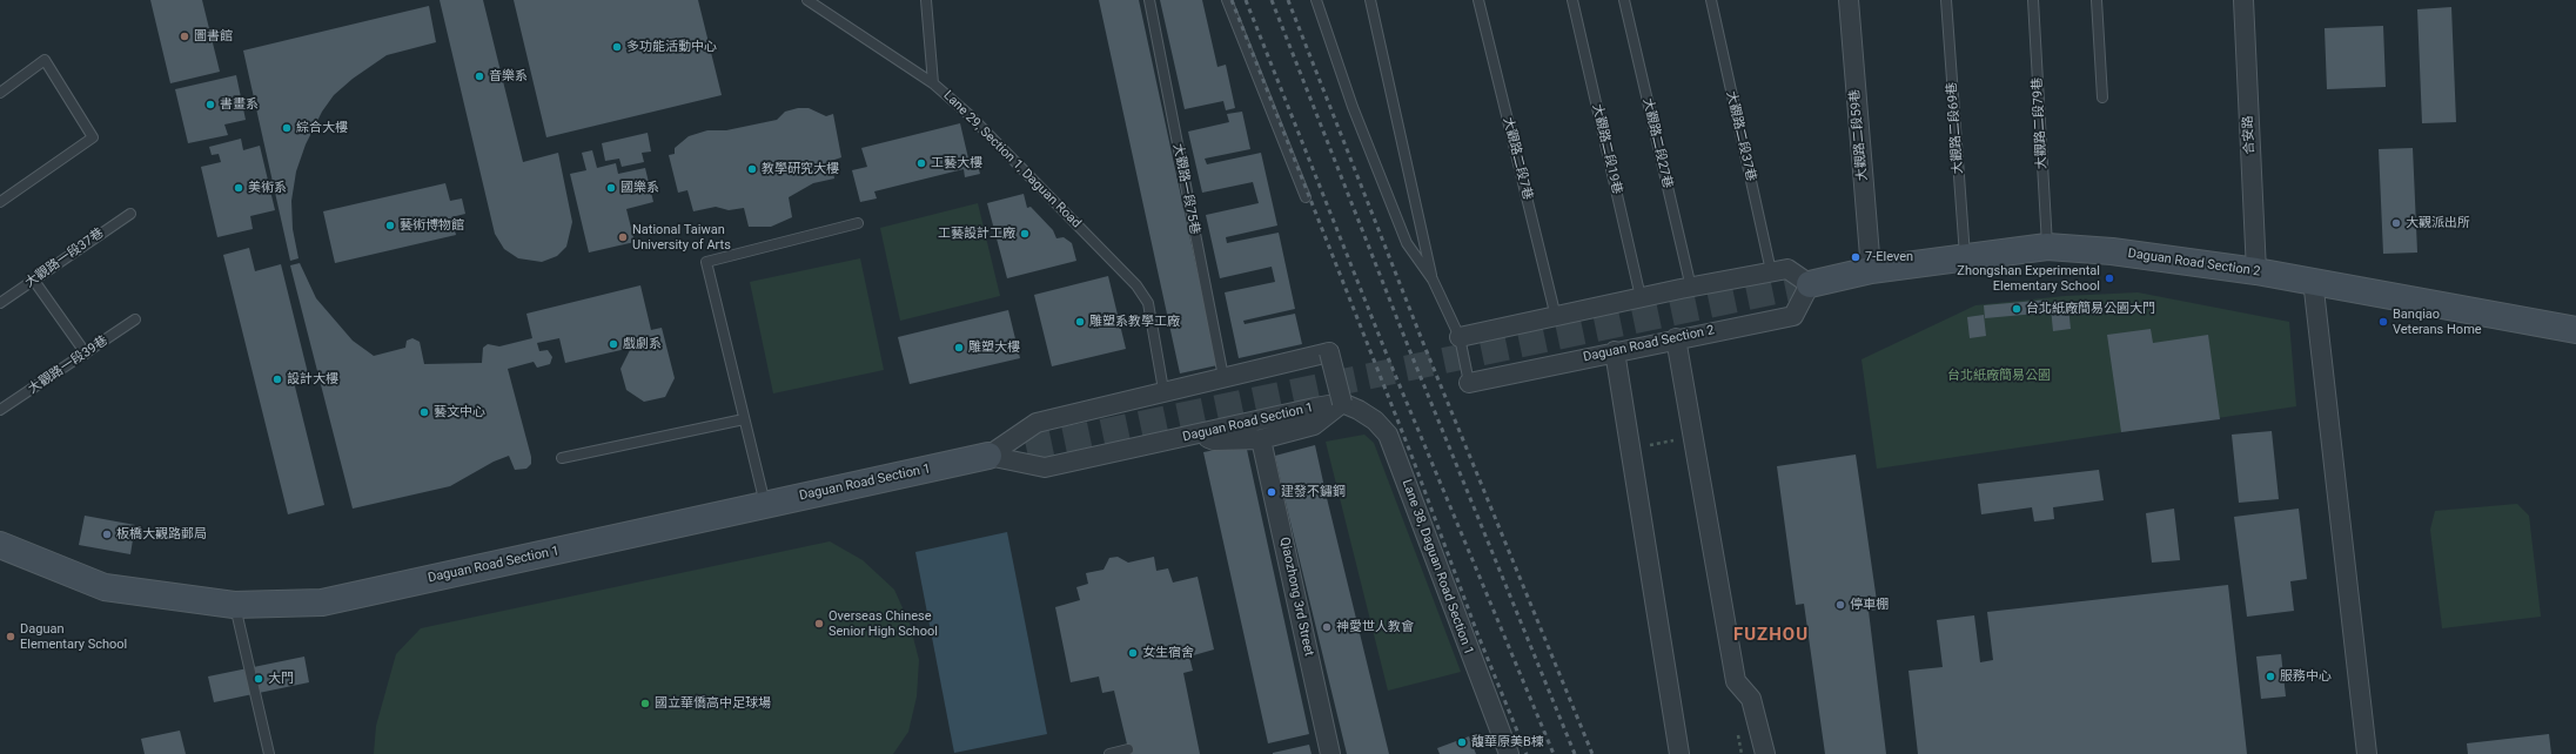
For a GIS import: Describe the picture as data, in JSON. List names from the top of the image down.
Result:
{
  "streets": {
    "main road": ["Daguan Road Section 2", "Daguan Road Section 1"],
    "street": [
      "大觀路二段59巷",
      "合安路",
      "Lane 38, Daguan Road Section 1",
      "Qiaozhong 3rd Street"
    ],
    "lane": [
      "大觀路二段79巷",
      "大觀路二段69巷",
      "大觀路二段37巷",
      "大觀路二段27巷",
      "大觀路二段19巷",
      "大觀路二段7巷",
      "Lane 29, Section 1, Daguan Road",
      "大觀路一段75巷",
      "大觀路一段37巷",
      "大觀路一段39巷"
    ]
  },
  "crossings": [
    ["大觀路二段79巷", "Daguan Road Section 2"],
    ["大觀路二段69巷", "Daguan Road Section 2"],
    ["大觀路二段59巷", "Daguan Road Section 2"],
    ["合安路", "Daguan Road Section 2"],
    ["Lane 29, Section 1, Daguan Road", "Daguan Road Section 1"],
    ["大觀路一段75巷", "Daguan Road Section 1"],
    ["Daguan Road Section 1", "Lane 38, Daguan Road Section 1"]
  ],
  "districts": ["FUZHOU"],
  "parks": ["台北紙廠簡易公園"],
  "places": [
    "圖書館",
    "多功能活動中心",
    "音樂系",
    "書畫系",
    "綜合大樓",
    "工藝大樓",
    "教學研究大樓",
    "美術系",
    "國樂系",
    "大觀派出所",
    "藝術博物館",
    "工藝設計工廠",
    "National Taiwan University of Arts",
    "7-Eleven",
    "Zhongshan Experimental Elementary School",
    "台北紙廠簡易公園大門",
    "雕塑系教學工廠",
    "Banqiao Veterans Home",
    "戲劇系",
    "雕塑大樓",
    "設計大樓",
    "藝文中心",
    "建發不鏽鋼",
    "板橋大觀路郵局",
    "停車棚",
    "Overseas Chinese Senior High School",
    "神愛世人教會",
    "Daguan Elementary School",
    "女生宿舍",
    "服務中心",
    "大門",
    "國立華僑高中足球場",
    "馥華原美B棟"
  ]
}
